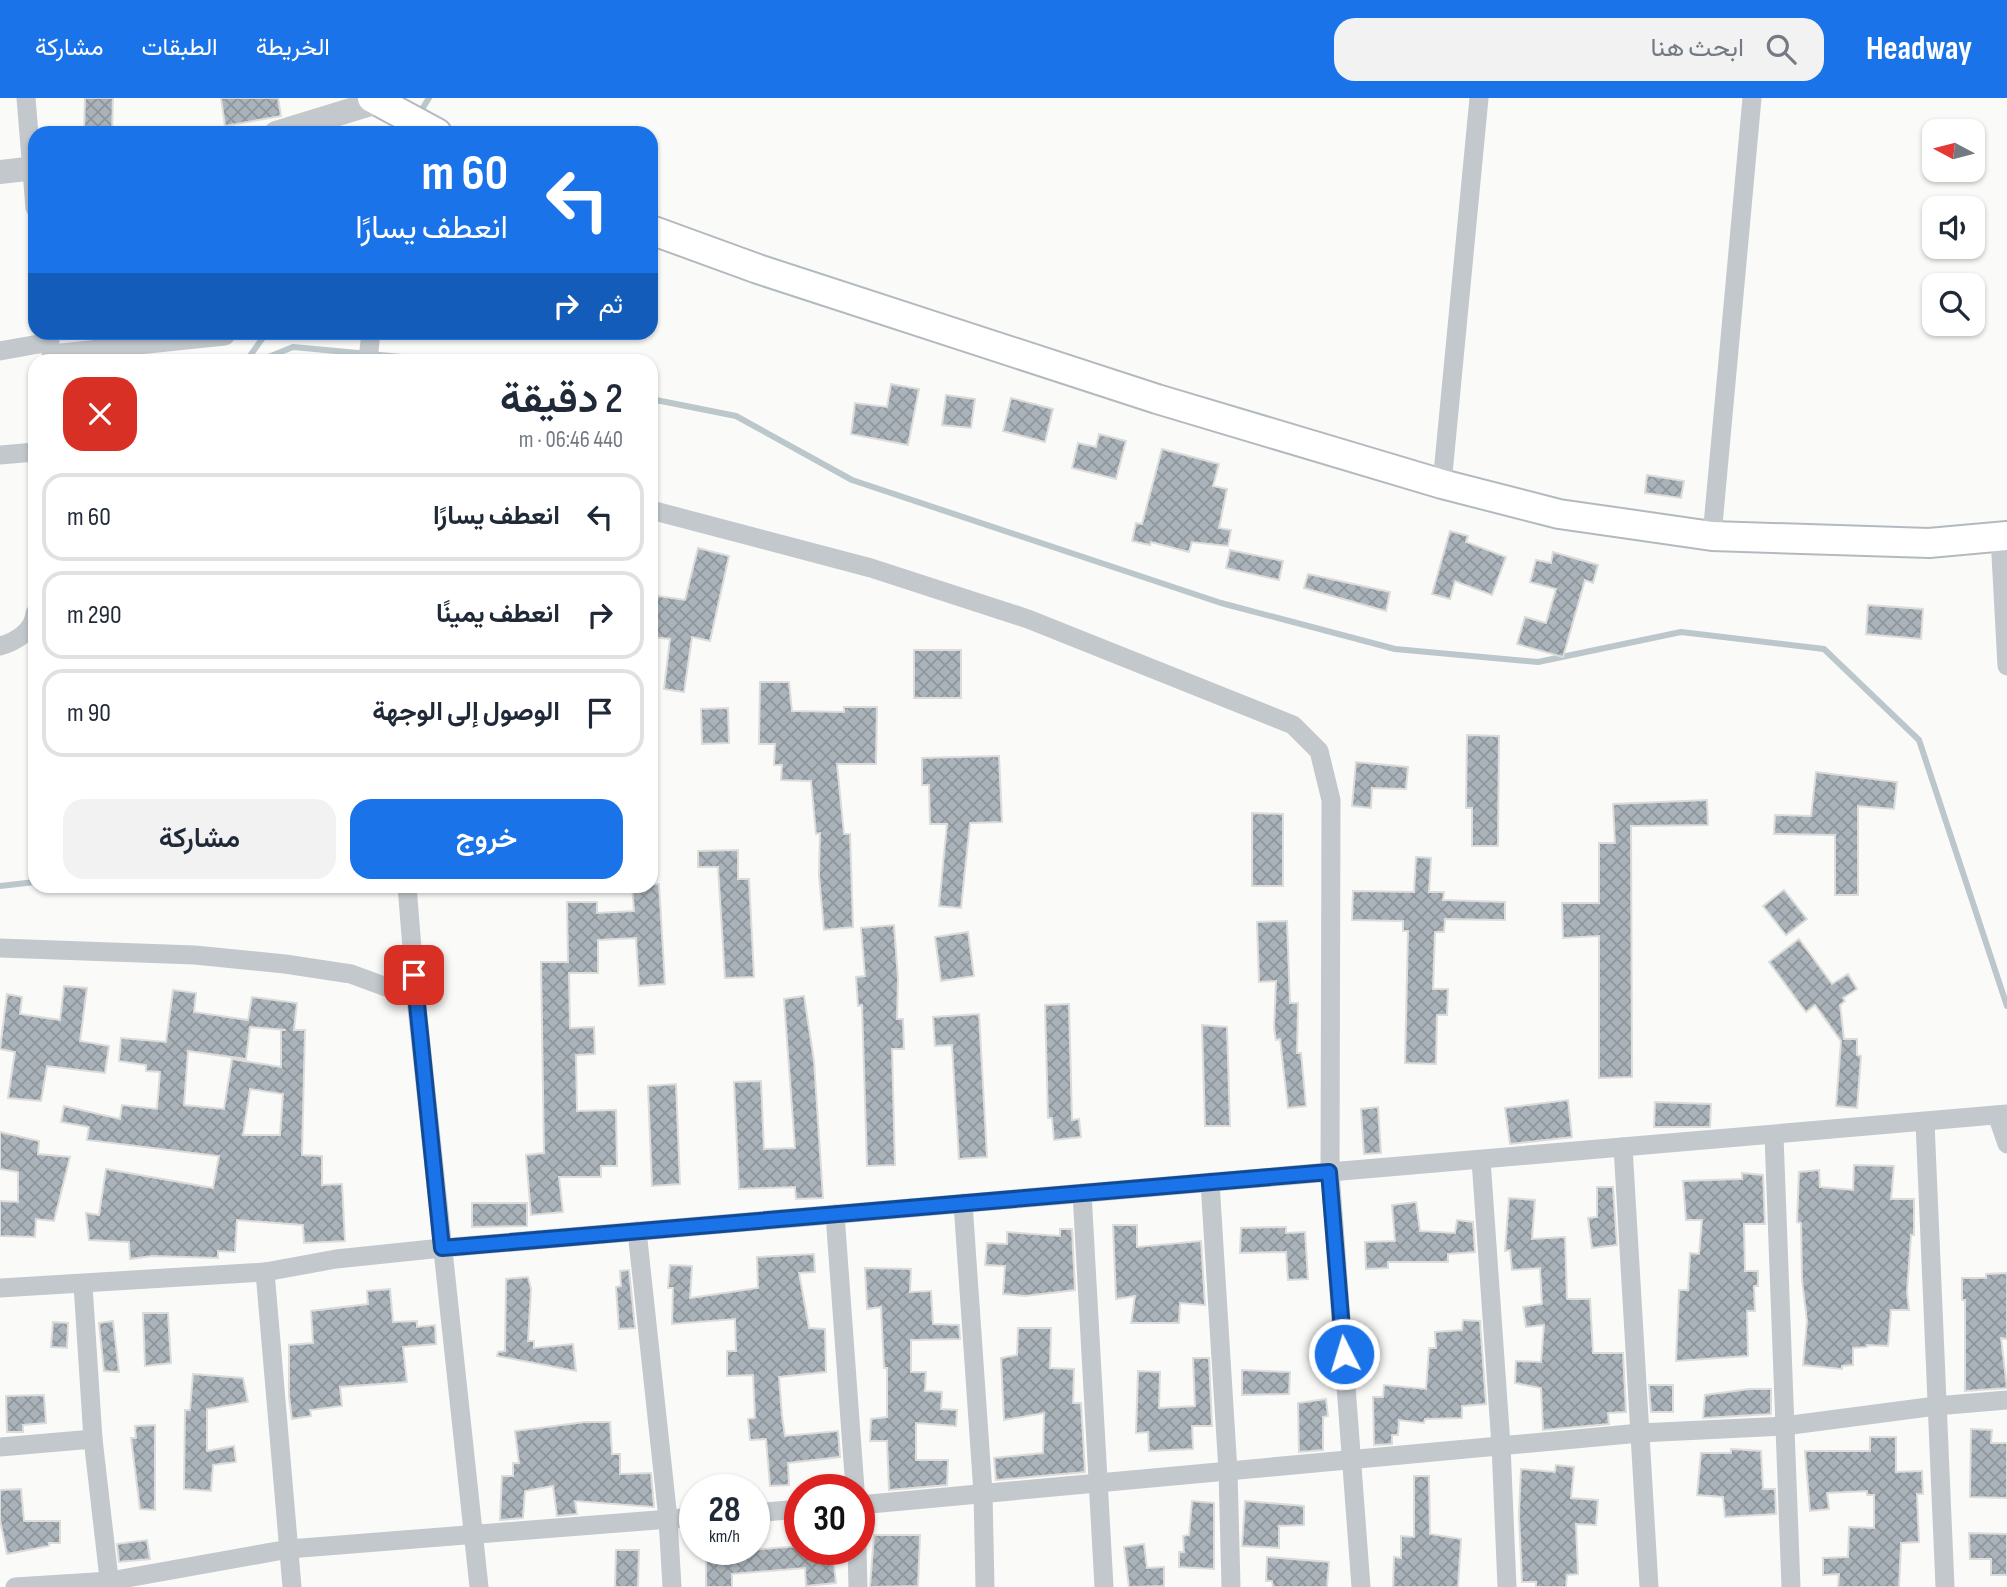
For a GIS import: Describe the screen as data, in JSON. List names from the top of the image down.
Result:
{
  "north": "left",
  "page": {
    "header": "Headway",
    "search": "ابحث هنا",
    "nav": ["الخريطة", "الطبقات", "مشاركة"],
    "turn": ["60 m", "انعطف يسارًا"],
    "then": "ثم",
    "heading": ["2 دقيقة", "440 m · 06:46"],
    "list": [
      {
        "name": "انعطف يسارًا",
        "value": "60 m"
      },
      {
        "name": "انعطف يمينًا",
        "value": "290 m"
      },
      {
        "name": "الوصول إلى الوجهة",
        "value": "90 m"
      }
    ],
    "buttons": ["خروج", "مشاركة"],
    "speed": "28 km/h",
    "limit": "30"
  }
}
